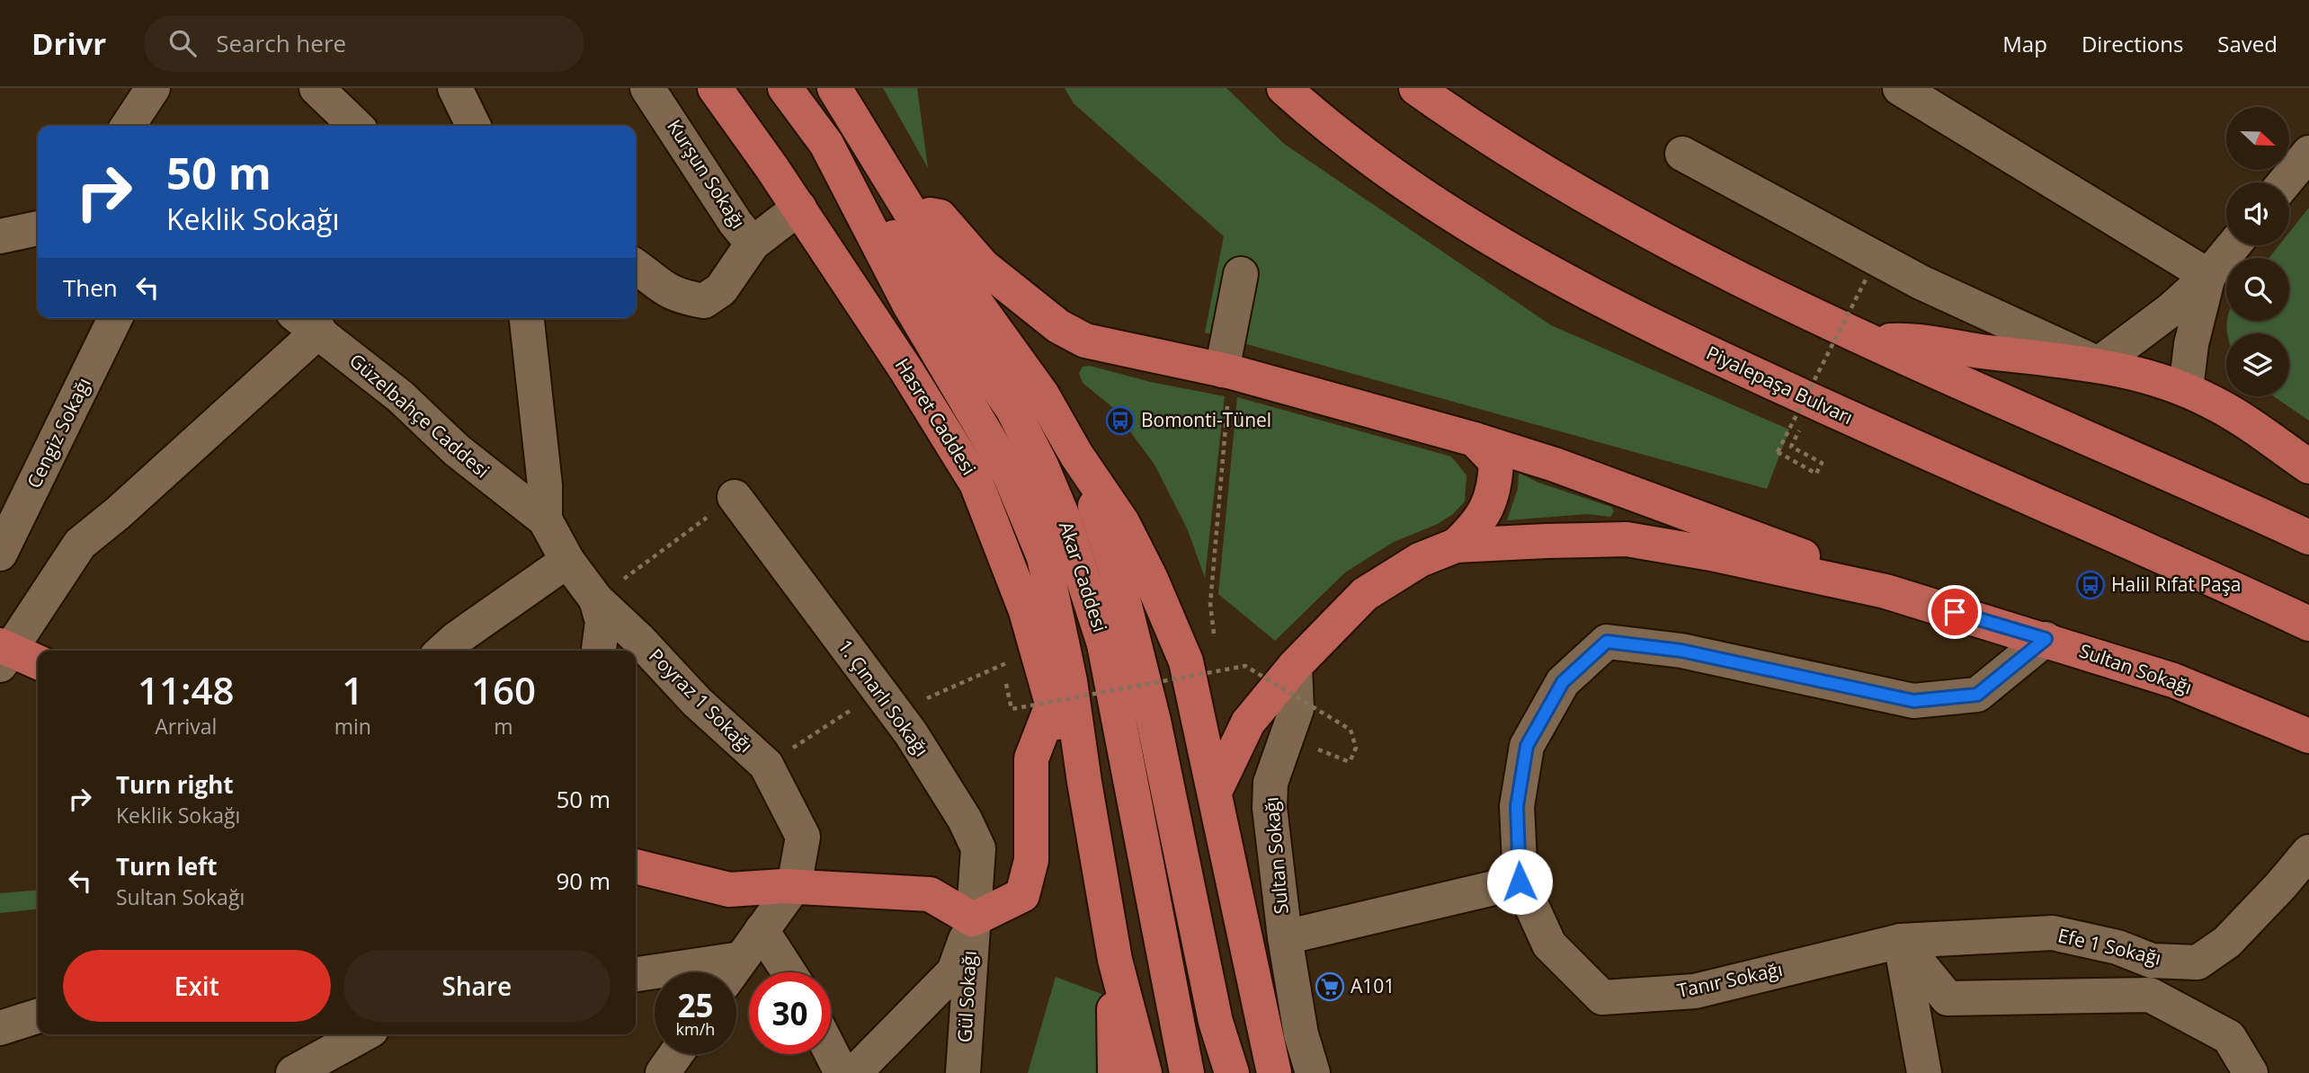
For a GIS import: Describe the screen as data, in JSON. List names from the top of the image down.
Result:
{
  "streets": {
    "main road": [
      "Piyalepaşa Bulvarı",
      "Hasret Caddesi",
      "Akar Caddesi",
      "Sultan Sokağı"
    ],
    "street": [
      "Kurşun Sokağı",
      "Güzelbahçe Caddesi",
      "Cengiz Sokağı",
      "1. Çınarlı Sokağı",
      "Poyraz 1 Sokağı",
      "Efe 1 Sokağı",
      "Tanır Sokağı",
      "Gül Sokağı"
    ]
  },
  "crossings": [
    ["Kurşun Sokağı", "Hasret Caddesi"],
    ["Güzelbahçe Caddesi", "Poyraz 1 Sokağı"],
    ["1. Çınarlı Sokağı", "Gül Sokağı"],
    ["Efe 1 Sokağı", "Tanır Sokağı"]
  ],
  "places": {
    "bus stop": ["Bomonti-Tünel", "Halil Rıfat Paşa"],
    "supermarket": ["A101"]
  },
  "north": "right",
  "page": {
    "header": "Drivr",
    "search": "Search here",
    "nav": ["Map", "Directions", "Saved"],
    "turn": ["50 m", "Keklik Sokağı"],
    "then": "Then",
    "eta": [
      "11:48",
      "Arrival",
      "1",
      "min",
      "160",
      "m"
    ],
    "list": [
      {
        "name": "Turn right",
        "note": "Keklik Sokağı",
        "value": "50 m"
      },
      {
        "name": "Turn left",
        "note": "Sultan Sokağı",
        "value": "90 m"
      }
    ],
    "buttons": ["Exit", "Share"],
    "speed": "25 km/h",
    "limit": "30"
  }
}
